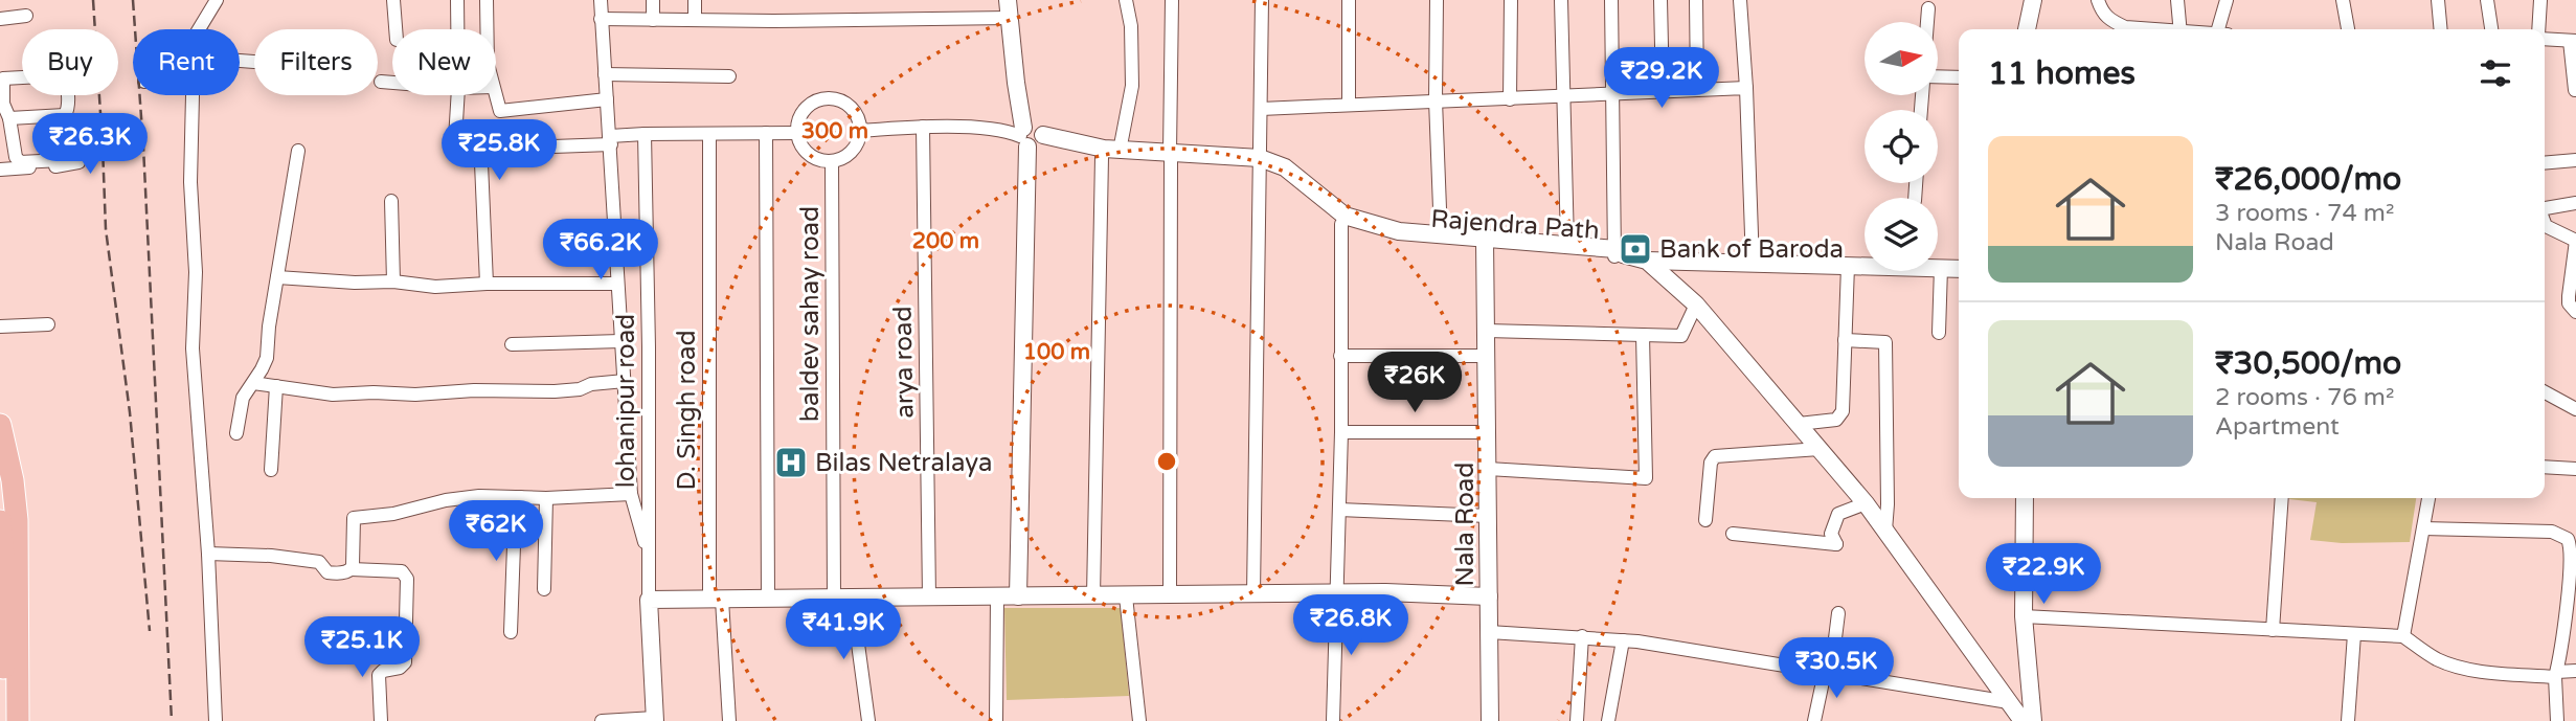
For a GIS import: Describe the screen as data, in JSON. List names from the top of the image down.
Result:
{
  "streets": {
    "main road": ["Rajendra Path", "Nala Road"],
    "street": [
      "baldev sahay road",
      "arya road",
      "lohanipur road",
      "D. Singh road"
    ]
  },
  "crossings": [
    ["Rajendra Path", "Nala Road"]
  ],
  "places": {
    "bank": ["Bank of Baroda"],
    "hospital": ["Bilas Netralaya"]
  },
  "north": "right",
  "page": {
    "chip": [
      "Buy",
      "Rent",
      "Filters",
      "New"
    ],
    "heading": "11 homes",
    "price": [
      "₹29.2K",
      "₹26.3K",
      "₹25.8K",
      "₹66.2K",
      "₹26K",
      "₹62K",
      "₹22.9K",
      "₹26.8K",
      "₹41.9K",
      "₹25.1K",
      "₹30.5K"
    ],
    "list": [
      {
        "name": "₹26,000/mo",
        "note": "3 rooms · 74 m² · Nala Road"
      },
      {
        "name": "₹30,500/mo",
        "note": "2 rooms · 76 m² · Apartment"
      }
    ]
  },
  "rings": ["300 m", "200 m", "100 m"]
}
